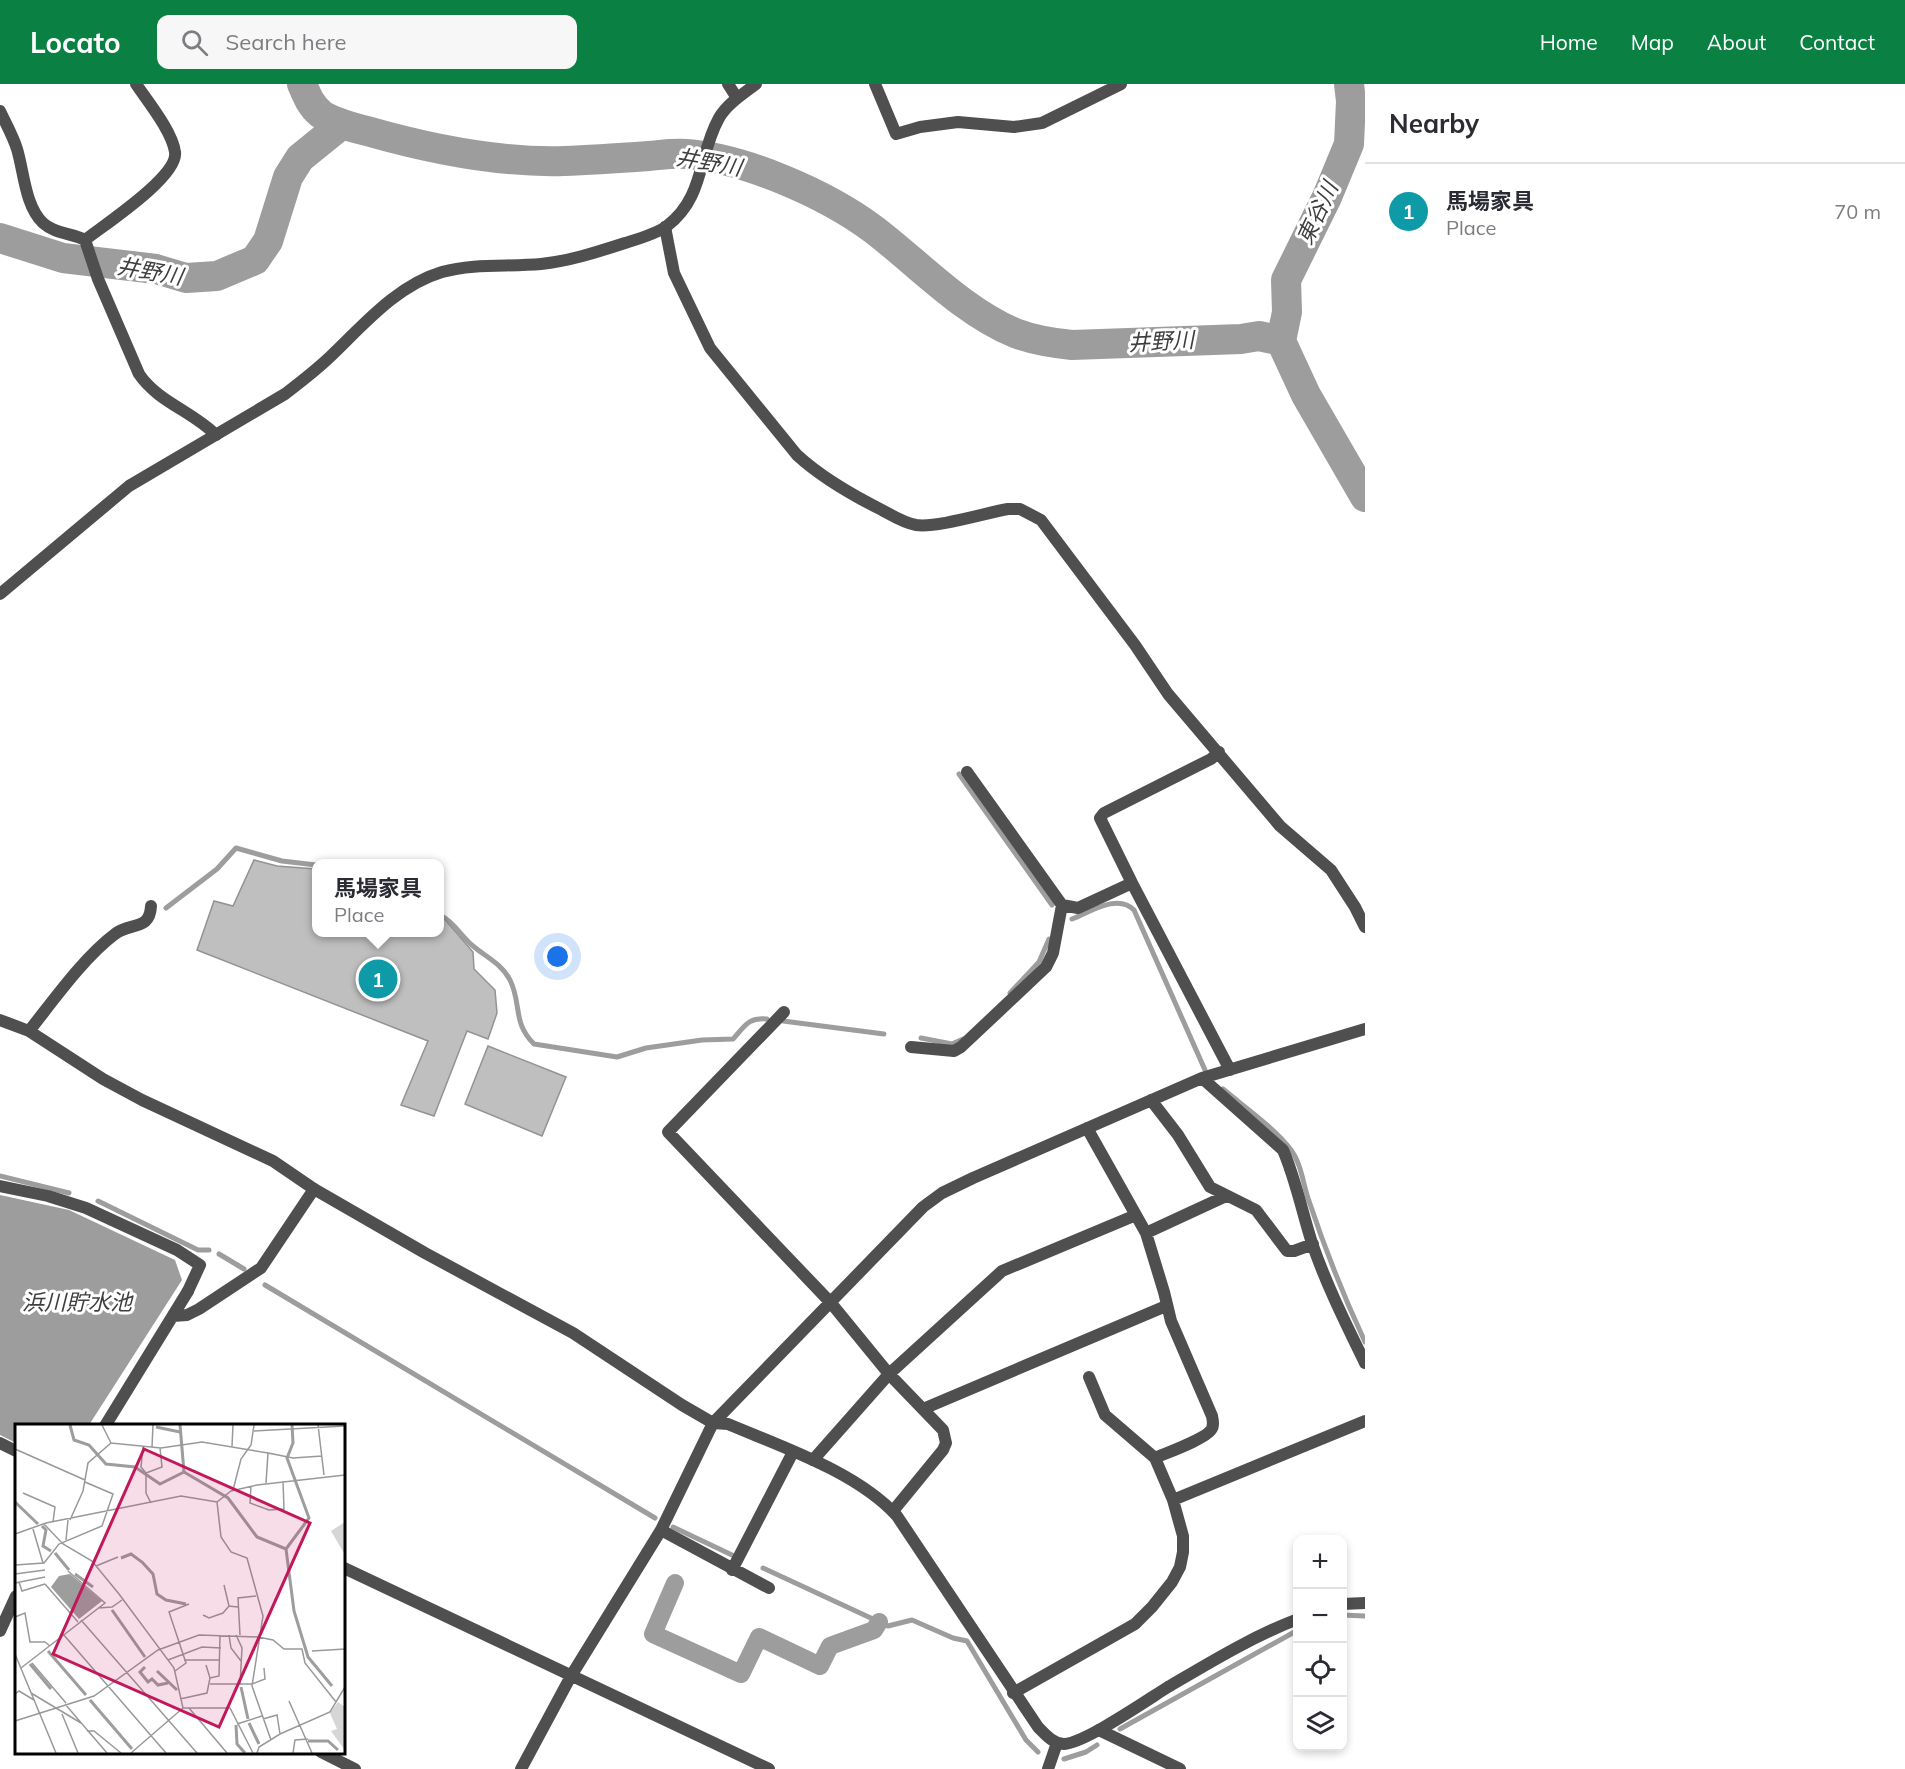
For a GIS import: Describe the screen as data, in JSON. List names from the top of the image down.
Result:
{
  "water": ["井野川", "東谷川", "浜川貯水池"],
  "page": {
    "header": "Locato",
    "search": "Search here",
    "nav": [
      "Home",
      "Map",
      "About",
      "Contact"
    ],
    "heading": "Nearby",
    "list": [
      {
        "mark": "1",
        "name": "馬場家具",
        "note": "Place",
        "value": "70 m"
      }
    ],
    "popup": ["馬場家具", "Place"],
    "pins": "1",
    "map_buttons": ["+", "−"]
  }
}
